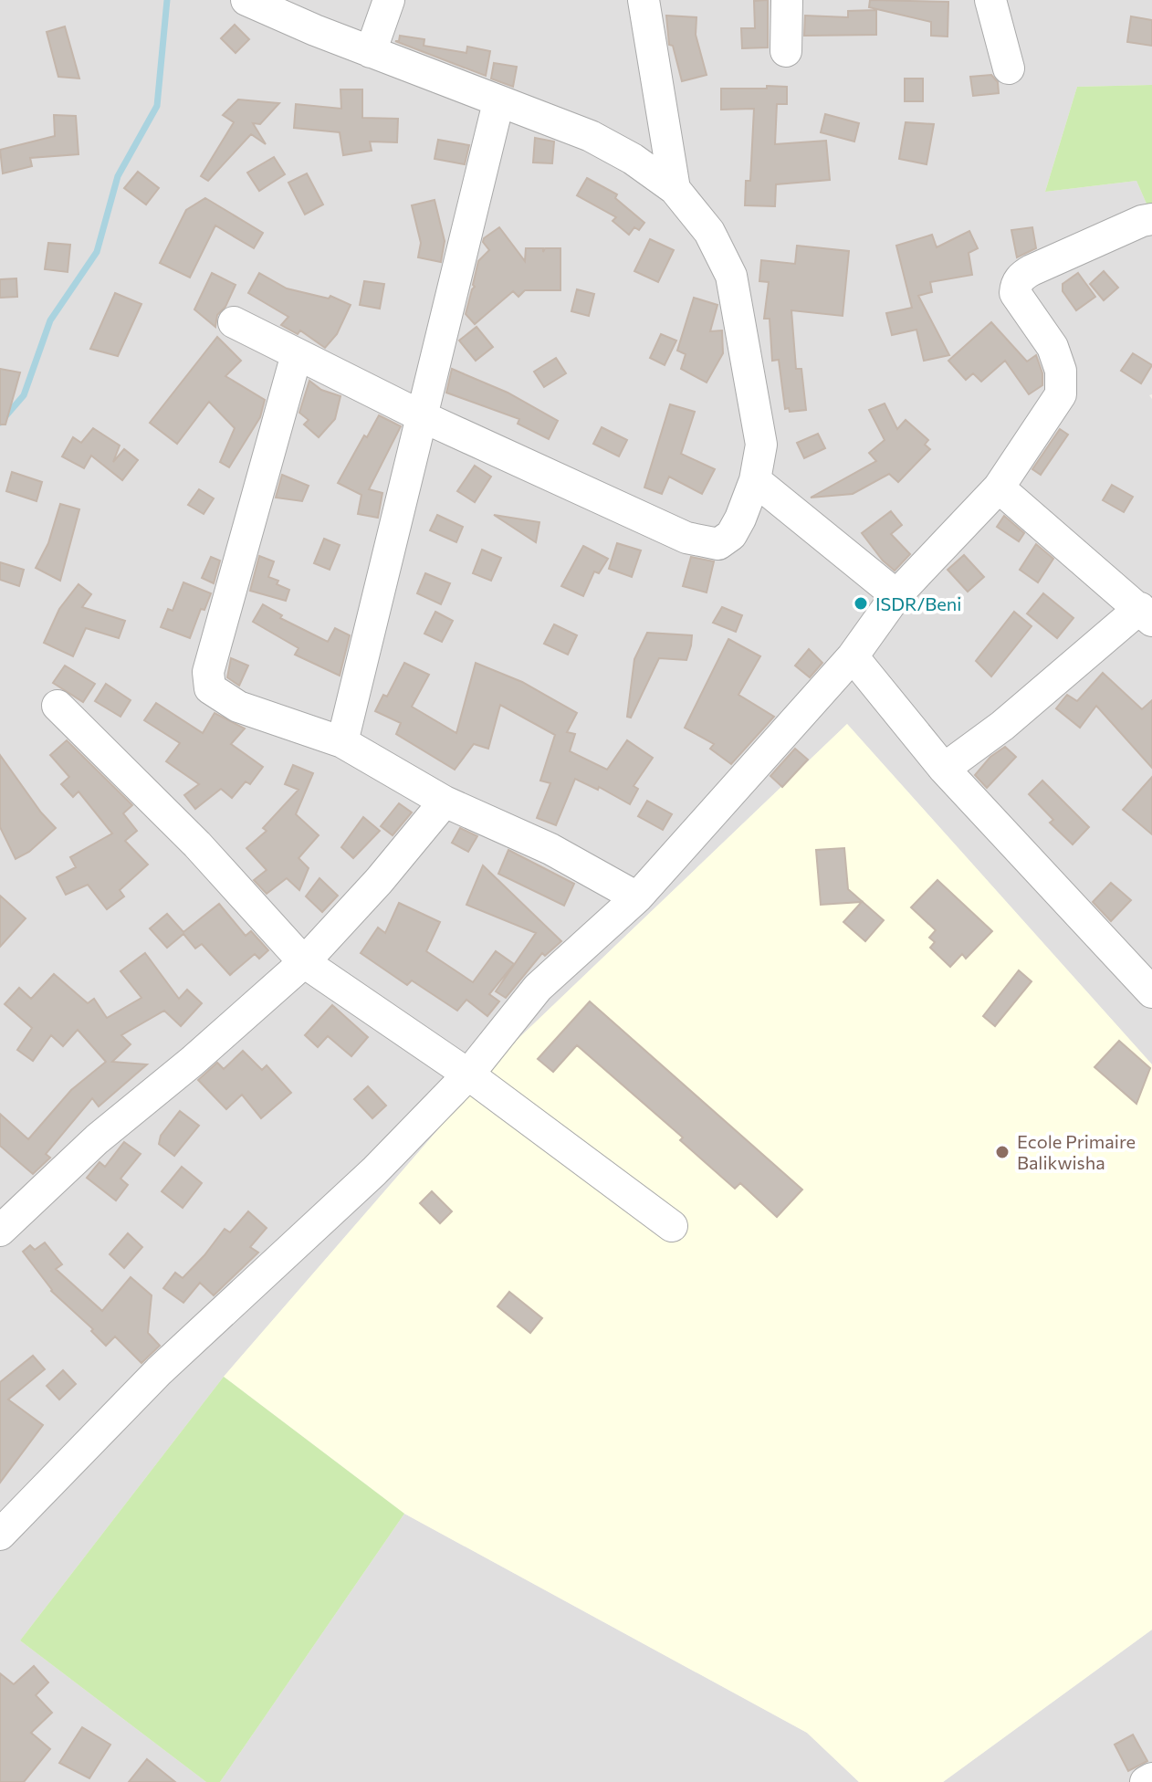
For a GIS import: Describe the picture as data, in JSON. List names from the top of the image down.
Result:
{
  "places": ["ISDR/Beni", "Ecole Primaire Balikwisha"]
}
